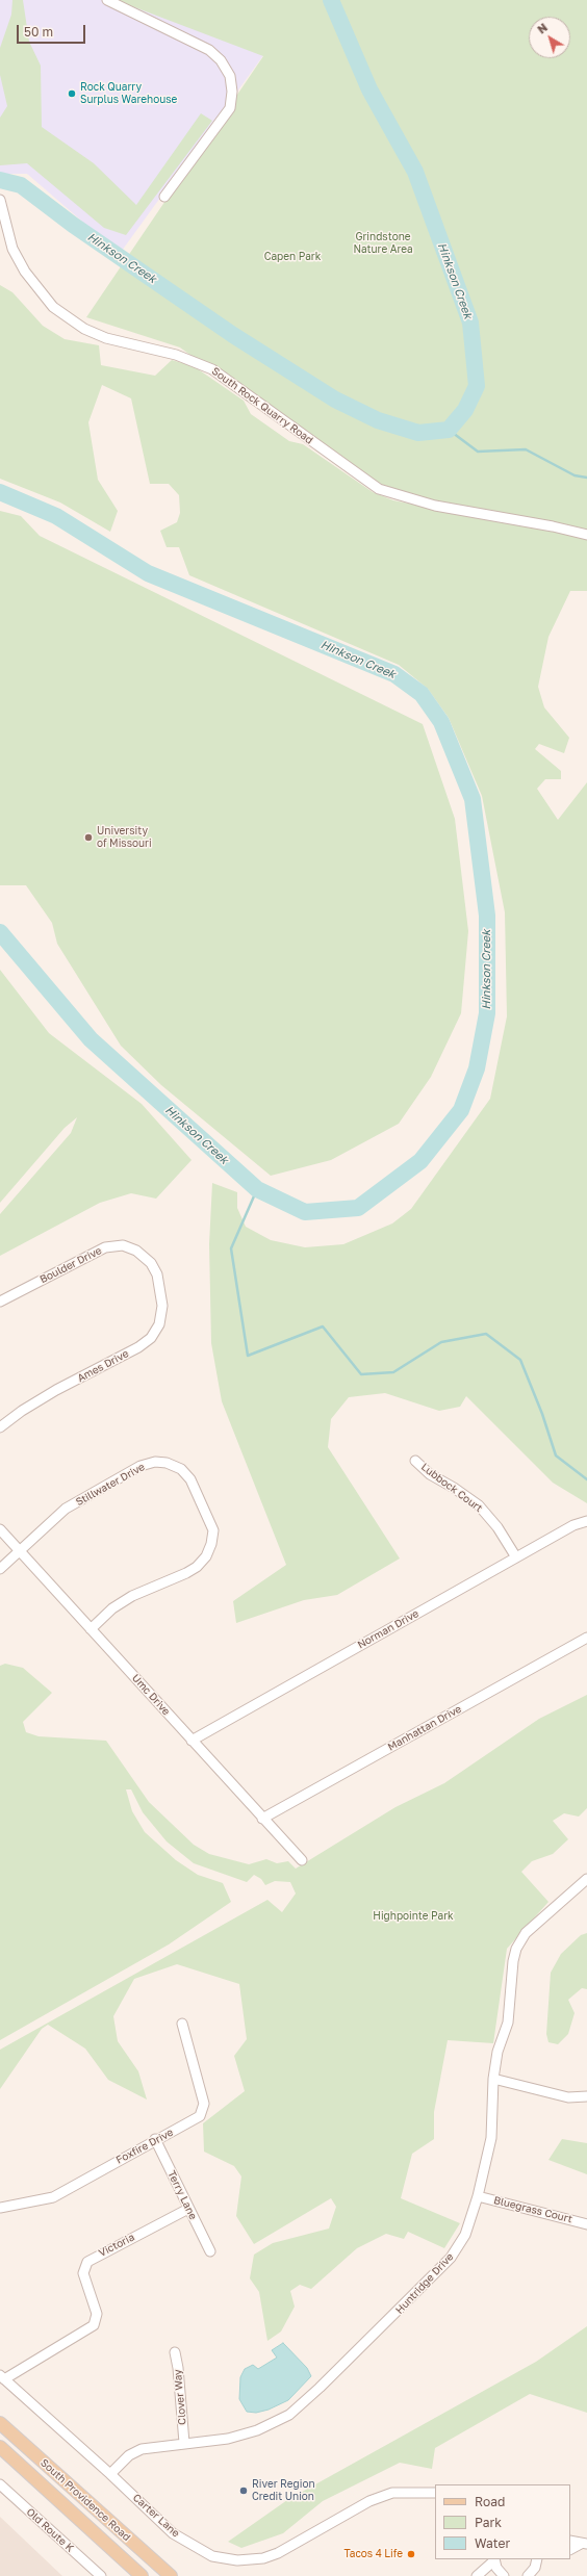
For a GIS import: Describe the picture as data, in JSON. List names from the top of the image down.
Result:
{
  "streets": {
    "main road": ["South Providence Road"],
    "street": [
      "South Rock Quarry Road",
      "Boulder Drive",
      "Ames Drive",
      "Stillwater Drive",
      "Lubbock Court",
      "Norman Drive",
      "Umc Drive",
      "Manhattan Drive",
      "Foxfire Drive",
      "Terry Lane",
      "Bluegrass Court",
      "Victoria",
      "Huntridge Drive",
      "Clover Way",
      "Carter Lane",
      "Old Route K"
    ]
  },
  "crossings": [
    ["Boulder Drive", "Ames Drive"],
    ["Stillwater Drive", "Umc Drive"],
    ["Lubbock Court", "Norman Drive"],
    ["Norman Drive", "Umc Drive"],
    ["Umc Drive", "Manhattan Drive"],
    ["Foxfire Drive", "Terry Lane"],
    ["Terry Lane", "Victoria"],
    ["Bluegrass Court", "Huntridge Drive"],
    ["Victoria", "Carter Lane"],
    ["Huntridge Drive", "Clover Way"],
    ["Huntridge Drive", "Carter Lane"]
  ],
  "water": ["Hinkson Creek"],
  "parks": ["Grindstone Nature Area", "Capen Park", "Highpointe Park"],
  "places": [
    "Rock Quarry Surplus Warehouse",
    "University of Missouri",
    "River Region Credit Union",
    "Tacos 4 Life"
  ],
  "legend": ["Road", "Park", "Water"],
  "scale_bar": "50 m",
  "north": "top left"
}
